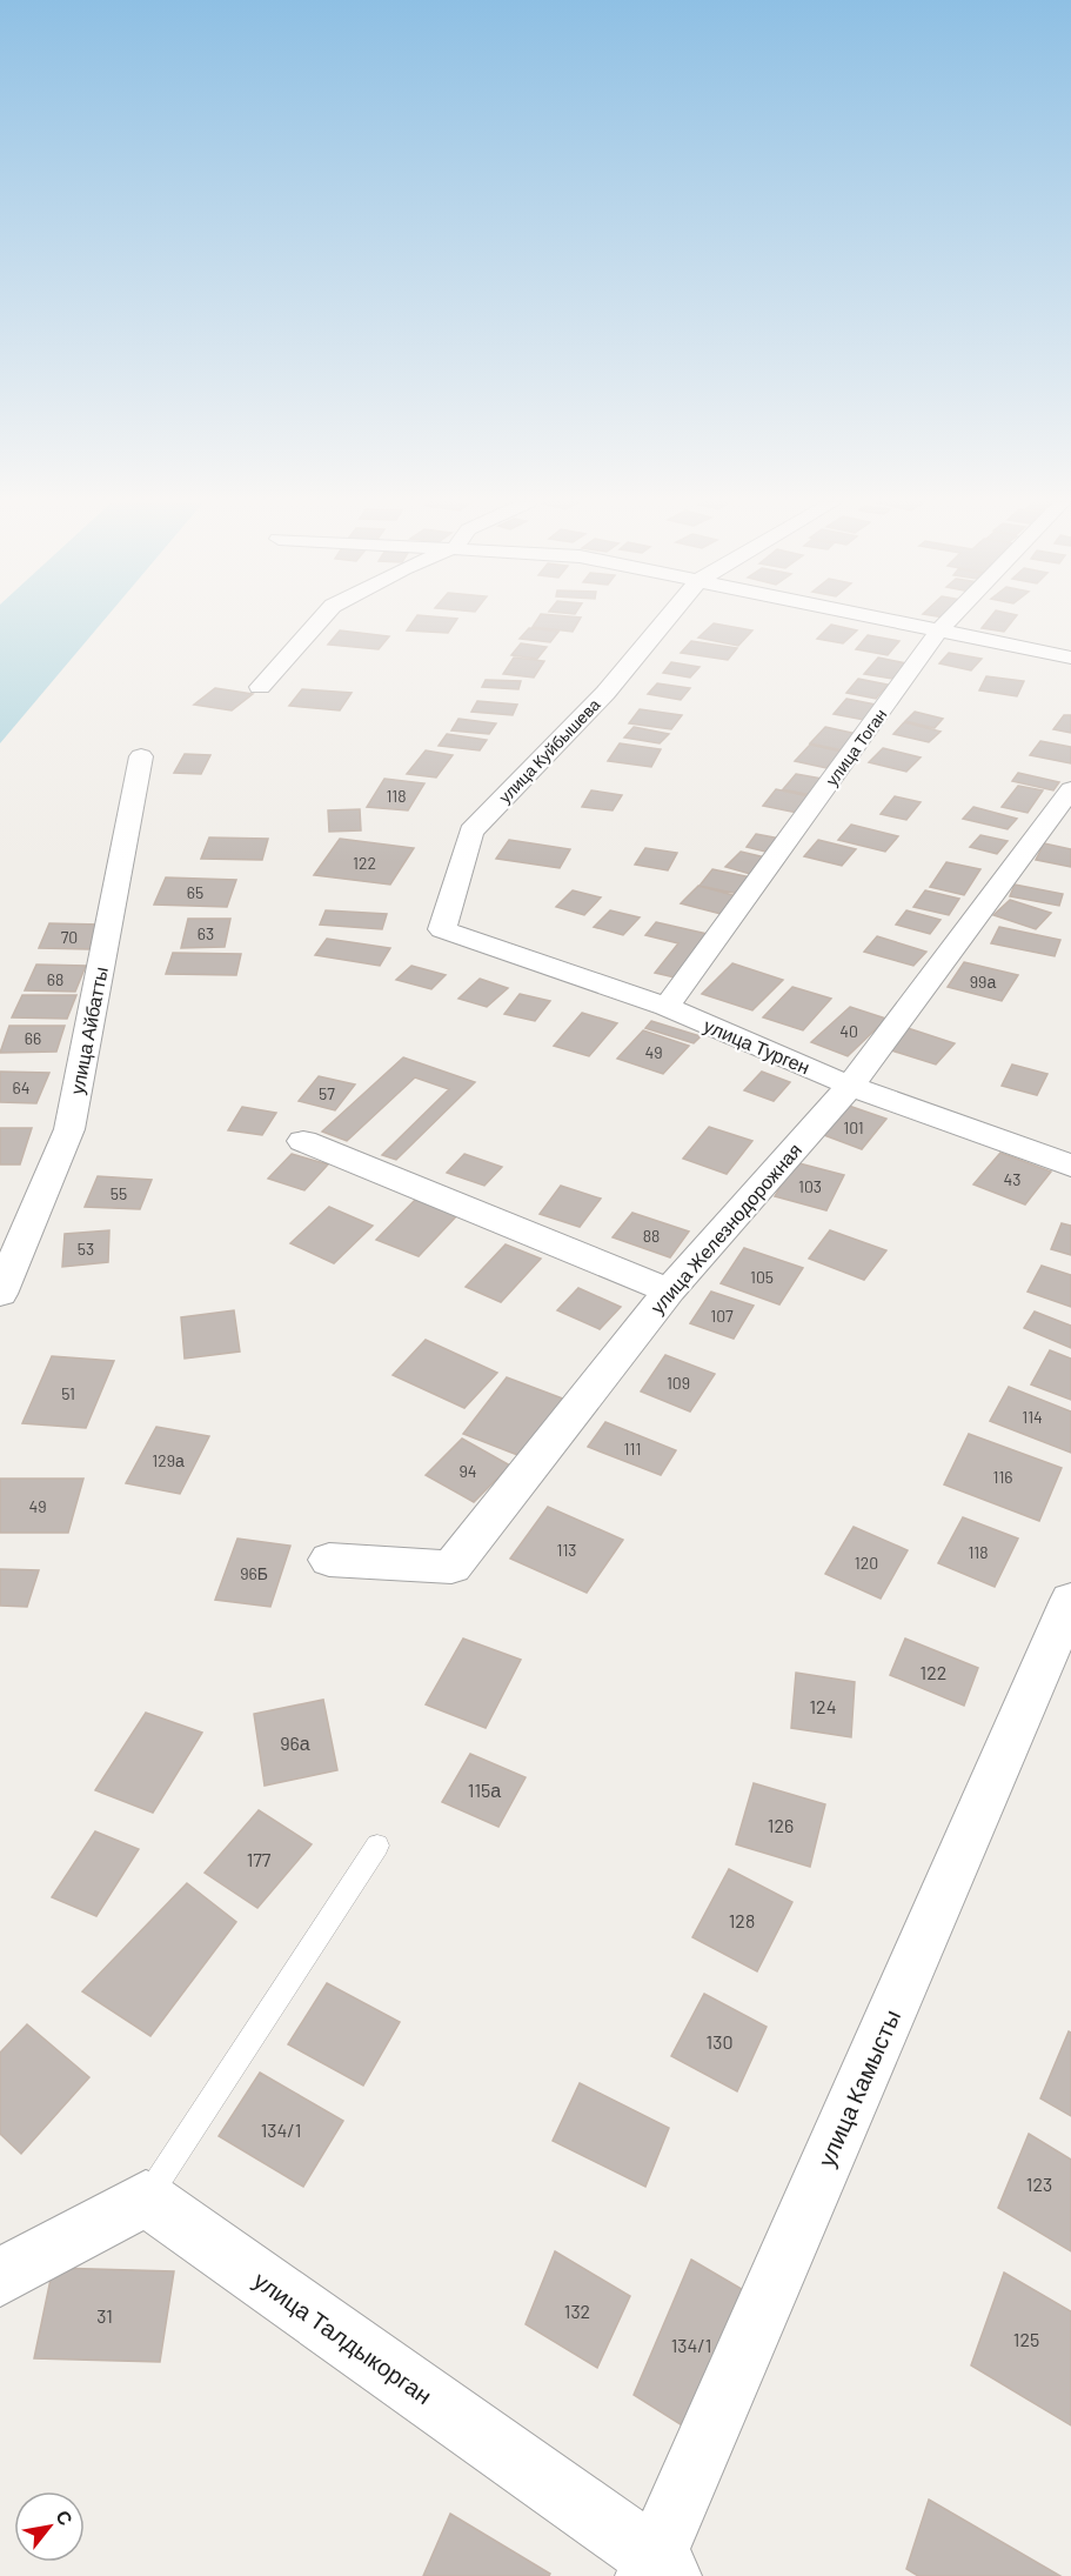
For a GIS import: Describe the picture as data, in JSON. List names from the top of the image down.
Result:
{
  "streets": {
    "street": [
      "улица Тоган",
      "улица Куйбышева",
      "улица Айбатты",
      "улица Турген",
      "улица Железнодорожная",
      "улица Камысты",
      "улица Талдыкорган"
    ]
  },
  "crossings": [
    ["улица Тоган", "улица Турген"],
    ["улица Куйбышева", "улица Турген"],
    ["улица Турген", "улица Железнодорожная"],
    ["улица Камысты", "улица Талдыкорган"]
  ],
  "house_numbers": [
    "118",
    "122",
    "65",
    "63",
    "70",
    "68",
    "99а",
    "40",
    "66",
    "49",
    "64",
    "57",
    "101",
    "43",
    "103",
    "55",
    "88",
    "53",
    "105",
    "107",
    "109",
    "51",
    "114",
    "111",
    "129а",
    "94",
    "116",
    "49",
    "113",
    "118",
    "120",
    "96Б",
    "122",
    "124",
    "96а",
    "115а",
    "126",
    "177",
    "128",
    "130",
    "134/1",
    "123",
    "132",
    "31",
    "125",
    "134/1"
  ],
  "north": "top right"
}
